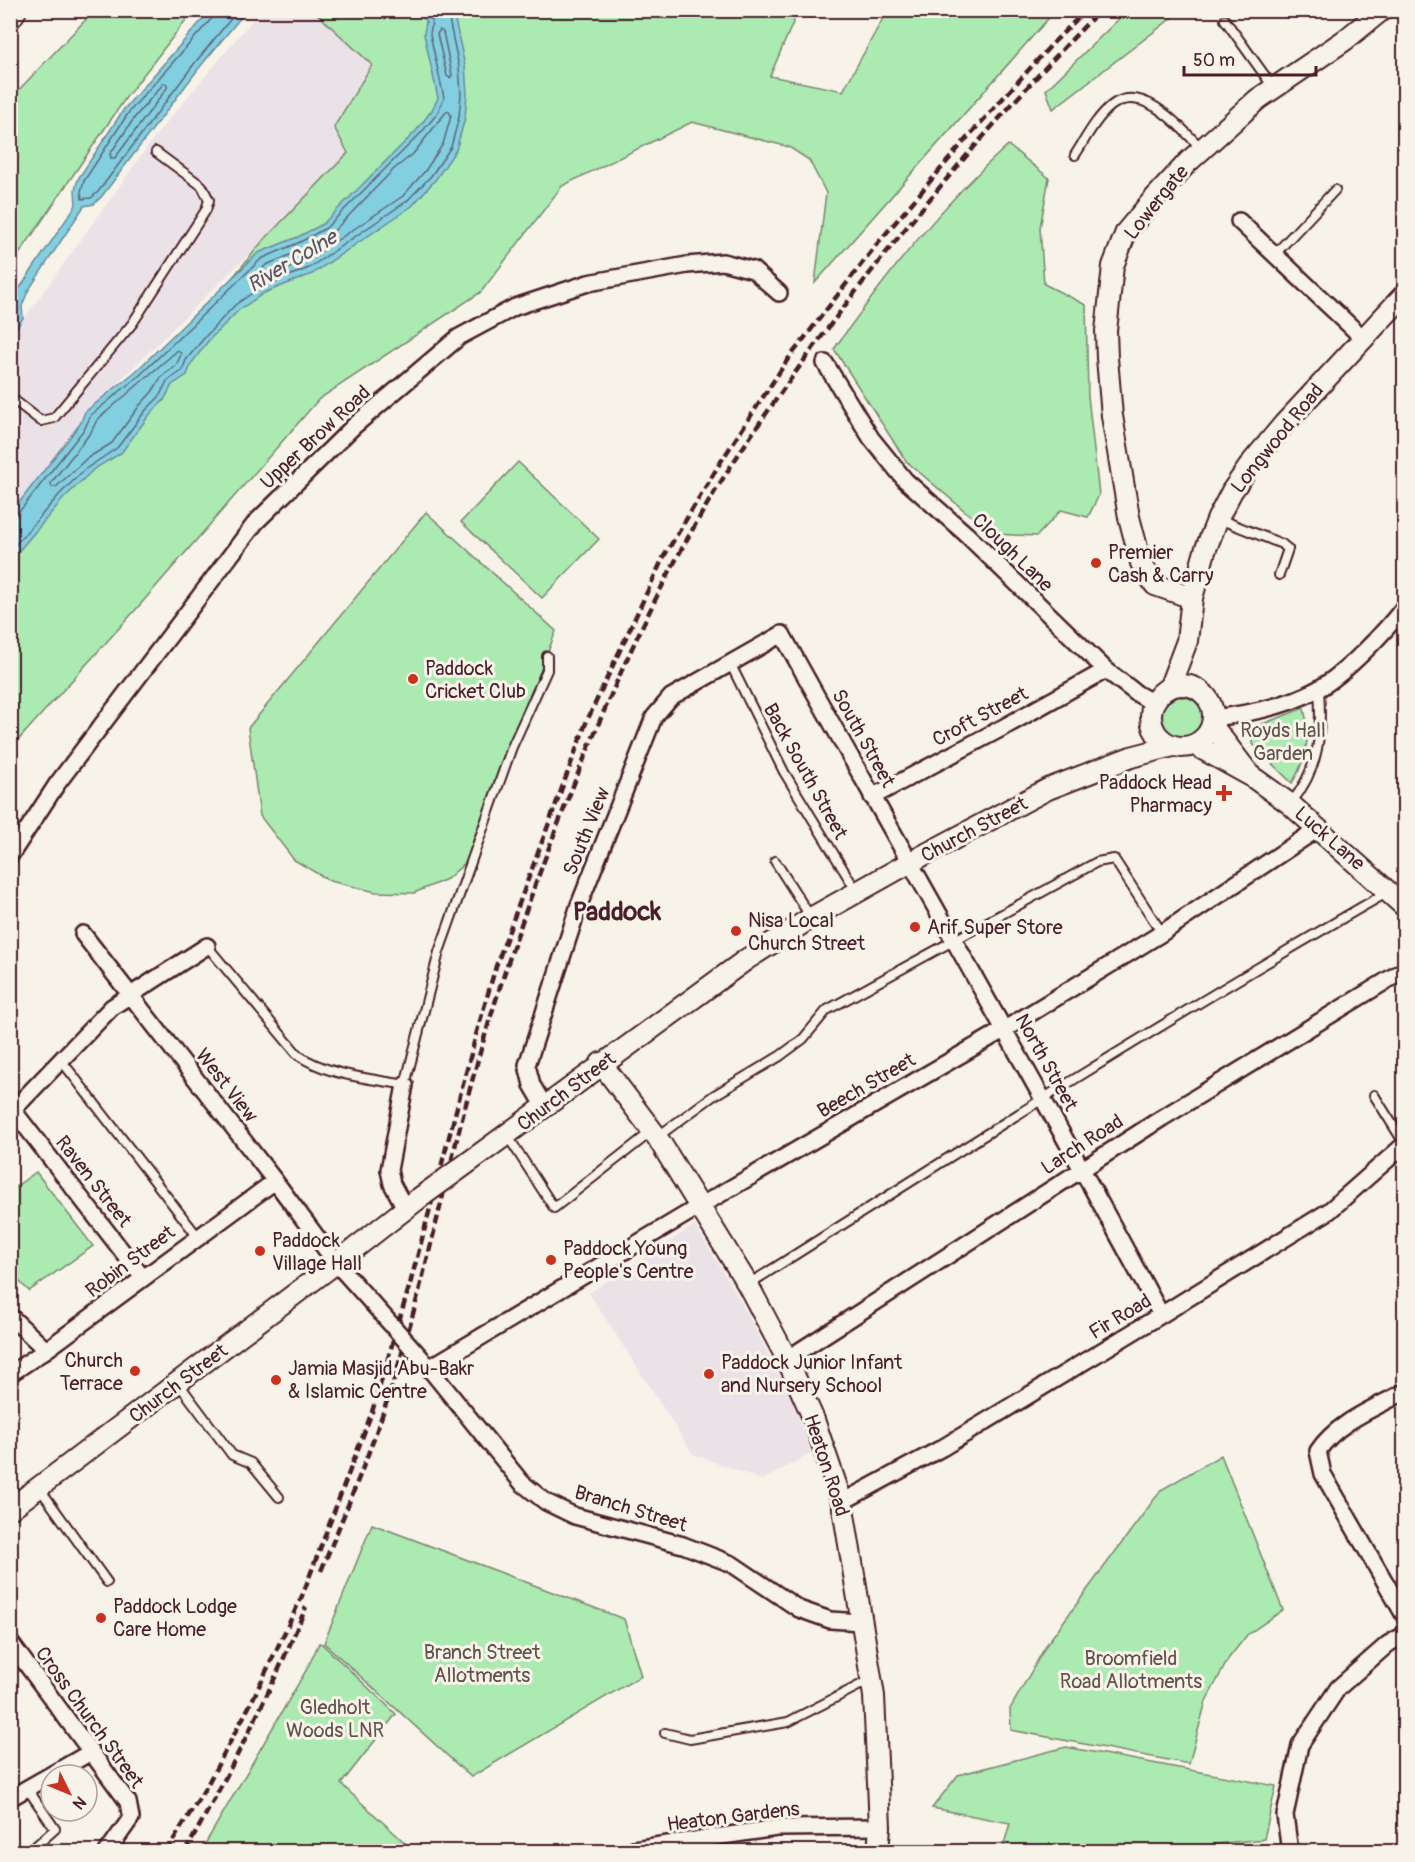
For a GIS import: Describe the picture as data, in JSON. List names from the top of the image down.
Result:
{
  "streets": {
    "street": [
      "Lowergate",
      "Upper Brow Road",
      "Longwood Road",
      "Clough Lane",
      "Croft Street",
      "South Street",
      "Church Street",
      "South View",
      "Luck Lane",
      "North Street",
      "West View",
      "Beech Street",
      "Larch Road",
      "Raven Street",
      "Robin Street",
      "Fir Road",
      "Heaton Road",
      "Branch Street",
      "Cross Church Street",
      "Heaton Gardens"
    ],
    "lane": ["Back South Street"]
  },
  "crossings": [
    ["Lowergate", "Longwood Road"],
    ["Longwood Road", "Clough Lane"],
    ["Longwood Road", "Church Street"],
    ["Longwood Road", "Luck Lane"],
    ["Clough Lane", "Croft Street"],
    ["Clough Lane", "Church Street"],
    ["Clough Lane", "Luck Lane"],
    ["Croft Street", "South Street"],
    ["South Street", "Church Street"],
    ["South Street", "South View"],
    ["South Street", "North Street"],
    ["Back South Street", "Church Street"],
    ["Back South Street", "South View"],
    ["Church Street", "South View"],
    ["Church Street", "Luck Lane"],
    ["Church Street", "North Street"],
    ["Church Street", "West View"],
    ["Church Street", "Heaton Road"],
    ["Church Street", "Branch Street"],
    ["Luck Lane", "Beech Street"],
    ["North Street", "Beech Street"],
    ["North Street", "Larch Road"],
    ["North Street", "Fir Road"],
    ["West View", "Robin Street"],
    ["West View", "Branch Street"],
    ["Beech Street", "Heaton Road"],
    ["Beech Street", "Branch Street"],
    ["Larch Road", "Heaton Road"],
    ["Raven Street", "Robin Street"],
    ["Fir Road", "Heaton Road"],
    ["Heaton Road", "Branch Street"],
    ["Heaton Road", "Heaton Gardens"]
  ],
  "districts": ["Paddock"],
  "water": ["River Colne"],
  "parks": [
    "Royds Hall Garden",
    "Branch Street Allotments",
    "Broomfield Road Allotments",
    "Gledholt Woods LNR"
  ],
  "places": {
    "other": [
      "Premier Cash & Carry",
      "Paddock Cricket Club",
      "Arif Super Store",
      "Nisa Local Church Street",
      "Paddock Village Hall",
      "Paddock Young People's Centre",
      "Church Terrace",
      "Paddock Junior Infant and Nursery School",
      "Jamia Masjid Abu-Bakr & Islamic Centre",
      "Paddock Lodge Care Home"
    ],
    "health": ["Paddock Head Pharmacy"]
  },
  "scale_bar": "50 m",
  "north": "bottom right"
}
